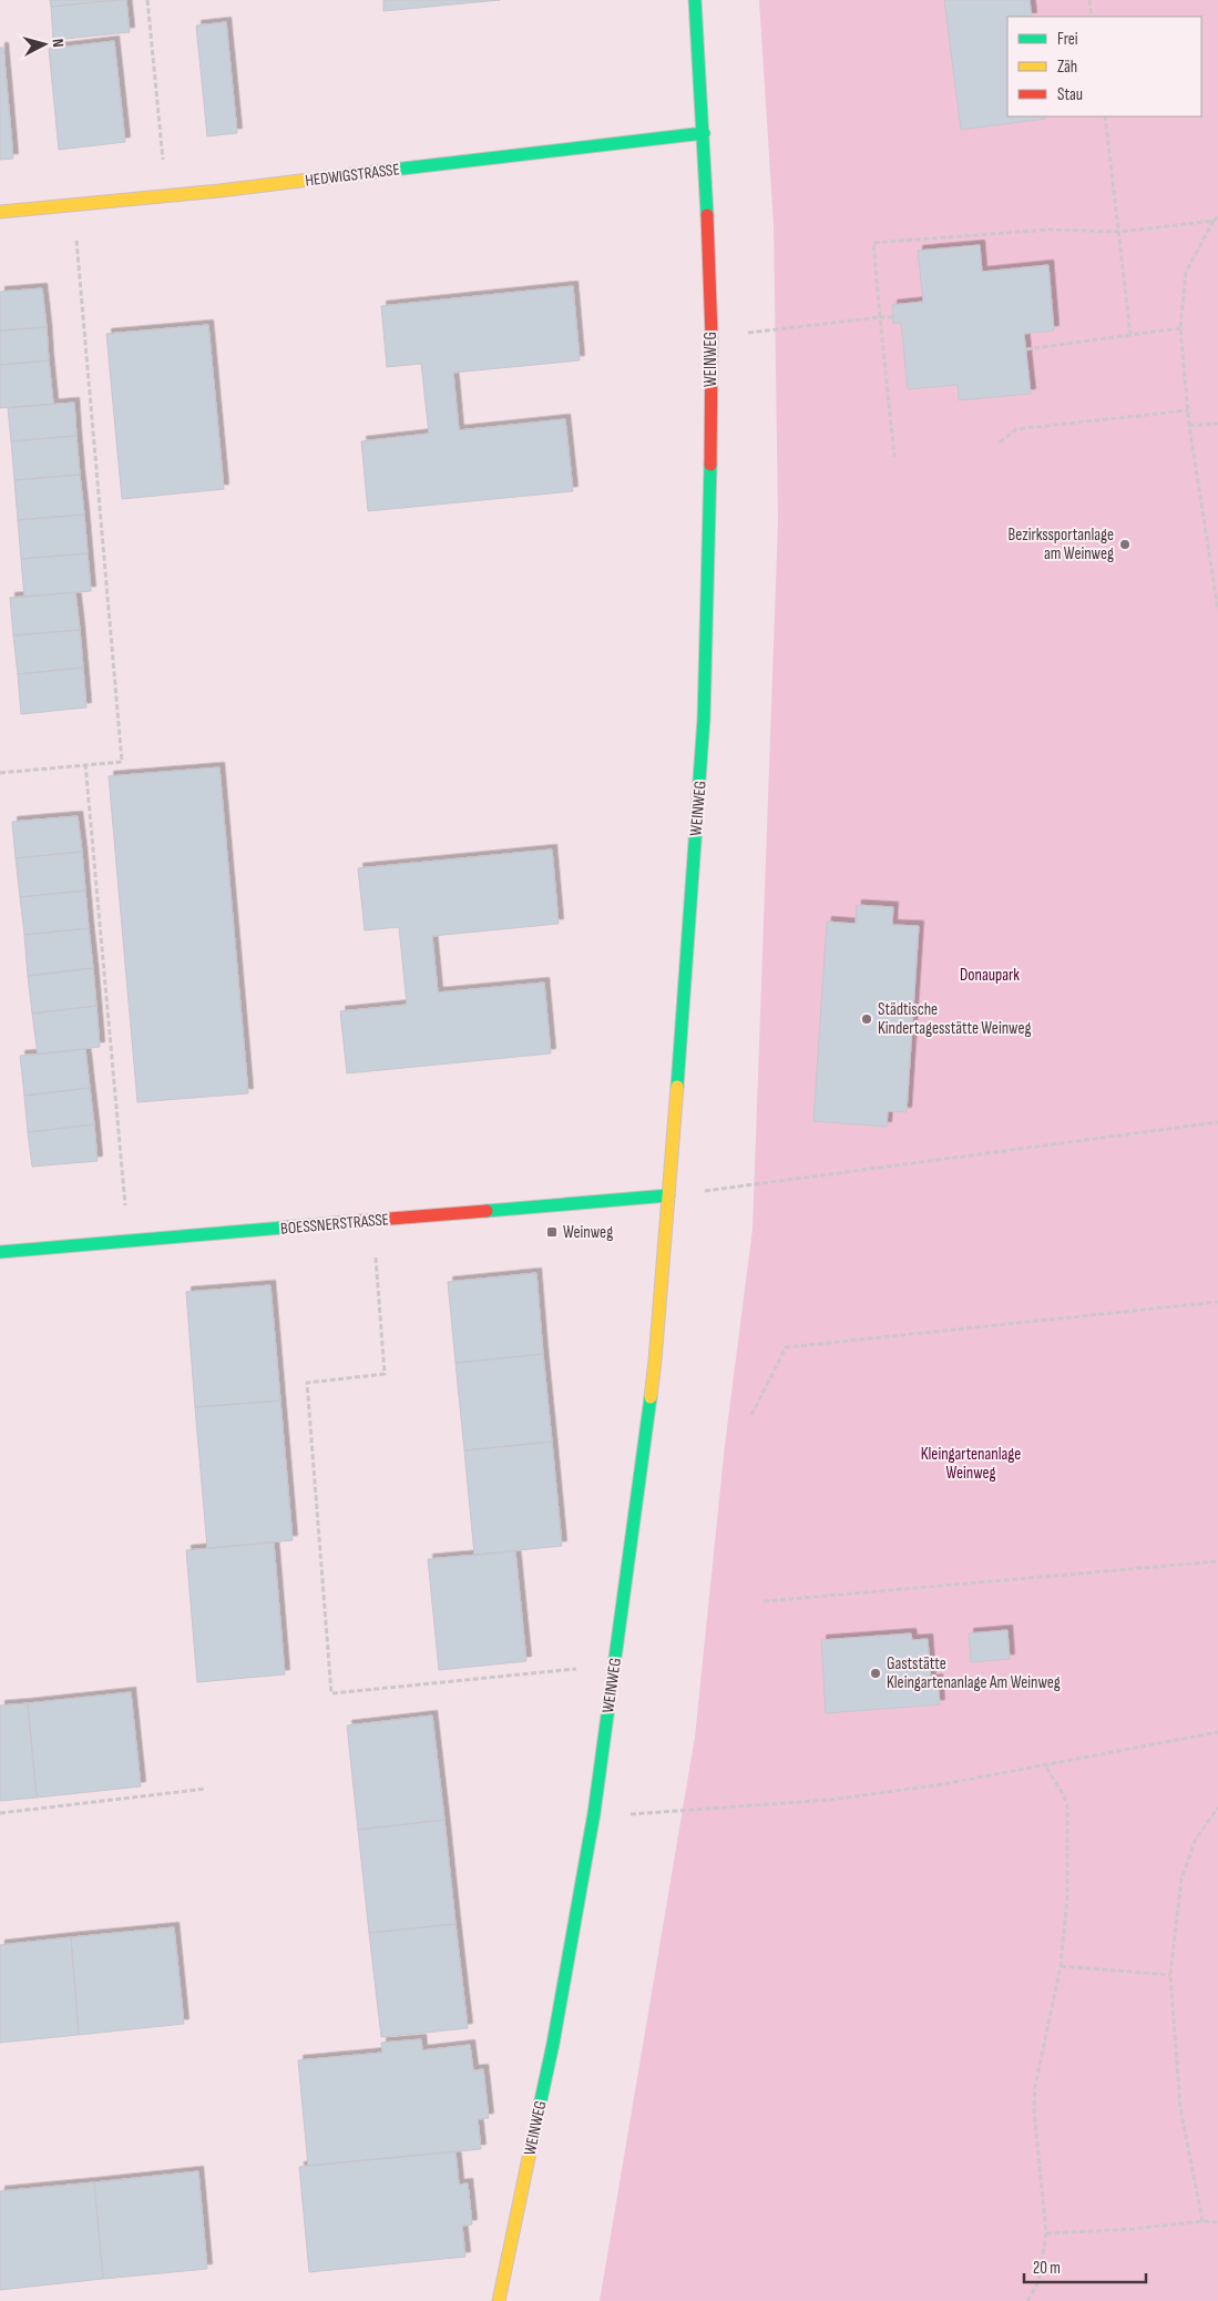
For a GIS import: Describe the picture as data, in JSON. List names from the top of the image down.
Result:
{
  "streets": {
    "street": ["HEDWIGSTRASSE", "WEINWEG", "BOESSNERSTRASSE"]
  },
  "crossings": [
    ["HEDWIGSTRASSE", "WEINWEG"],
    ["WEINWEG", "BOESSNERSTRASSE"]
  ],
  "parks": ["Donaupark", "Kleingartenanlage Weinweg"],
  "places": {
    "other": ["Bezirkssportanlage am Weinweg", "Städtische Kindertagesstätte Weinweg", "Gaststätte Kleingartenanlage Am Weinweg"],
    "transit": ["Weinweg"]
  },
  "legend": ["Frei", "Zäh", "Stau"],
  "scale_bar": "20 m",
  "north": "right"
}
